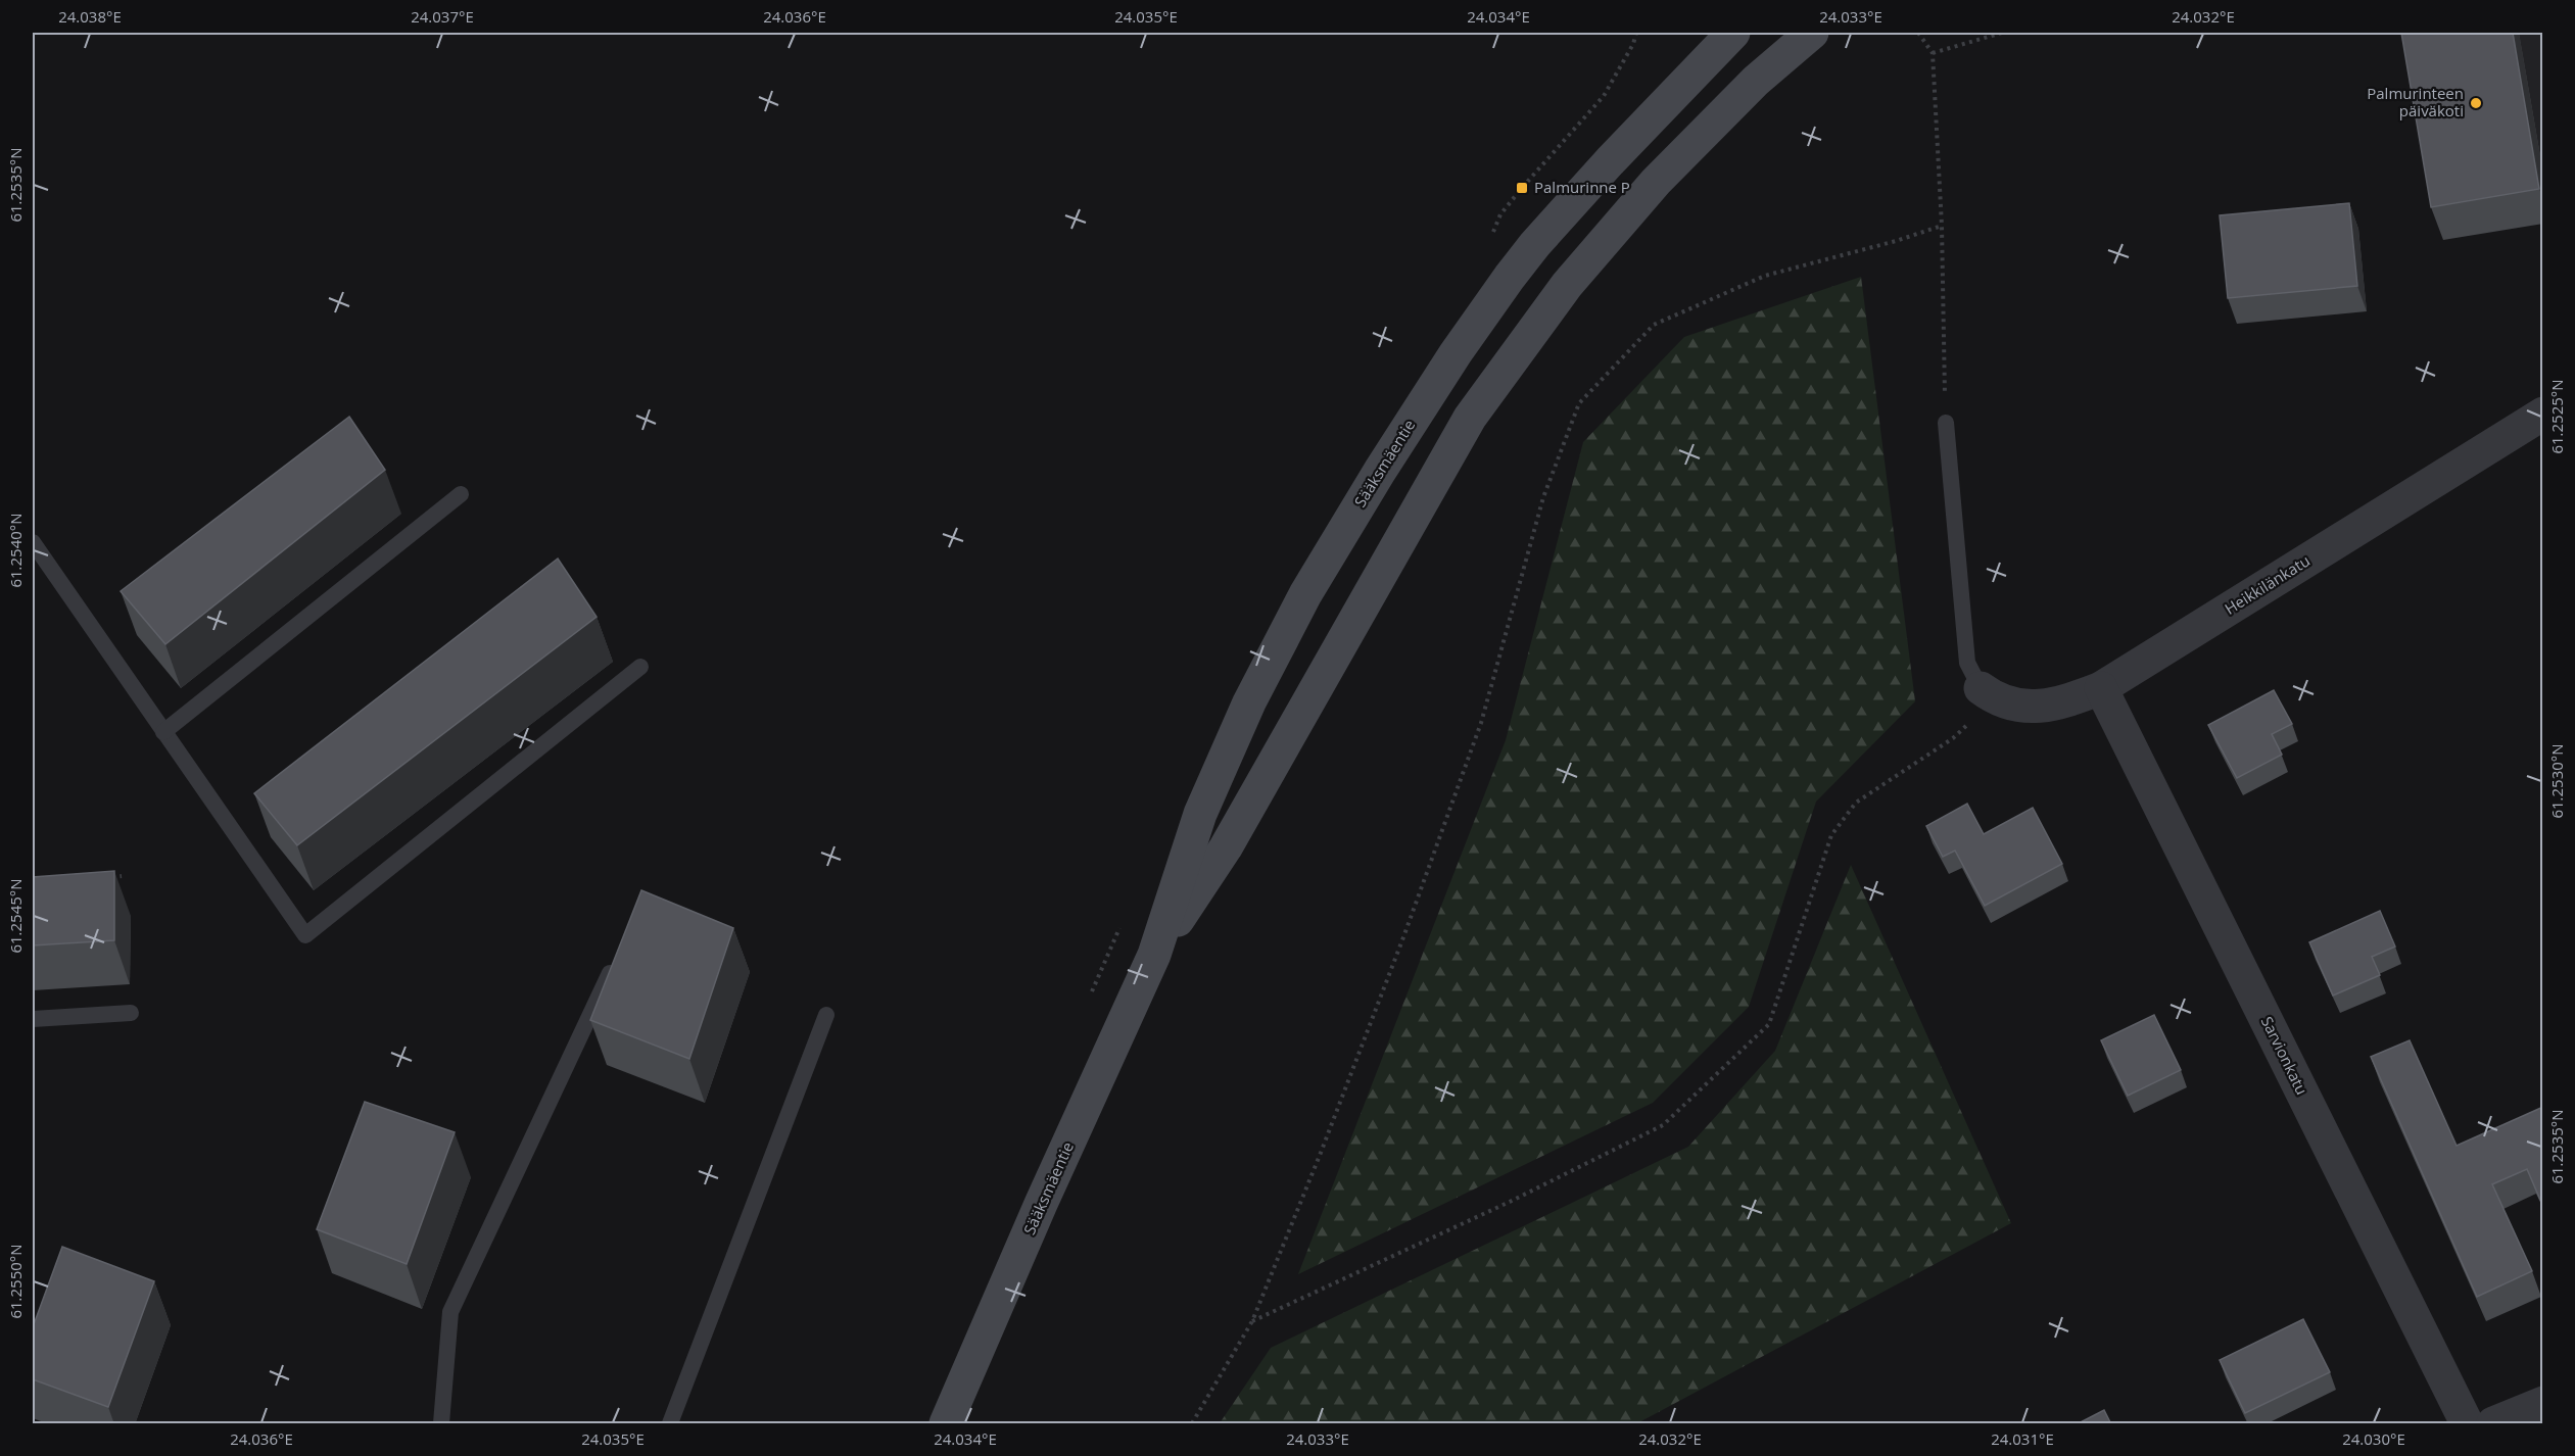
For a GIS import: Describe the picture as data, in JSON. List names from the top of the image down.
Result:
{
  "streets": {
    "main road": ["Sääksmäentie"],
    "street": ["Heikkilänkatu", "Sarvionkatu"]
  },
  "crossings": [
    ["Heikkilänkatu", "Sarvionkatu"]
  ],
  "places": {
    "other": ["Palmurinteen päiväkoti"],
    "transit": ["Palmurinne P"]
  },
  "coordinates": [
    "24.038°E",
    "24.037°E",
    "24.036°E",
    "24.035°E",
    "24.034°E",
    "24.033°E",
    "24.032°E",
    "61.2535°N",
    "61.2525°N",
    "61.2540°N",
    "61.2530°N",
    "61.2545°N",
    "61.2550°N",
    "24.031°E",
    "24.030°E"
  ]
}
